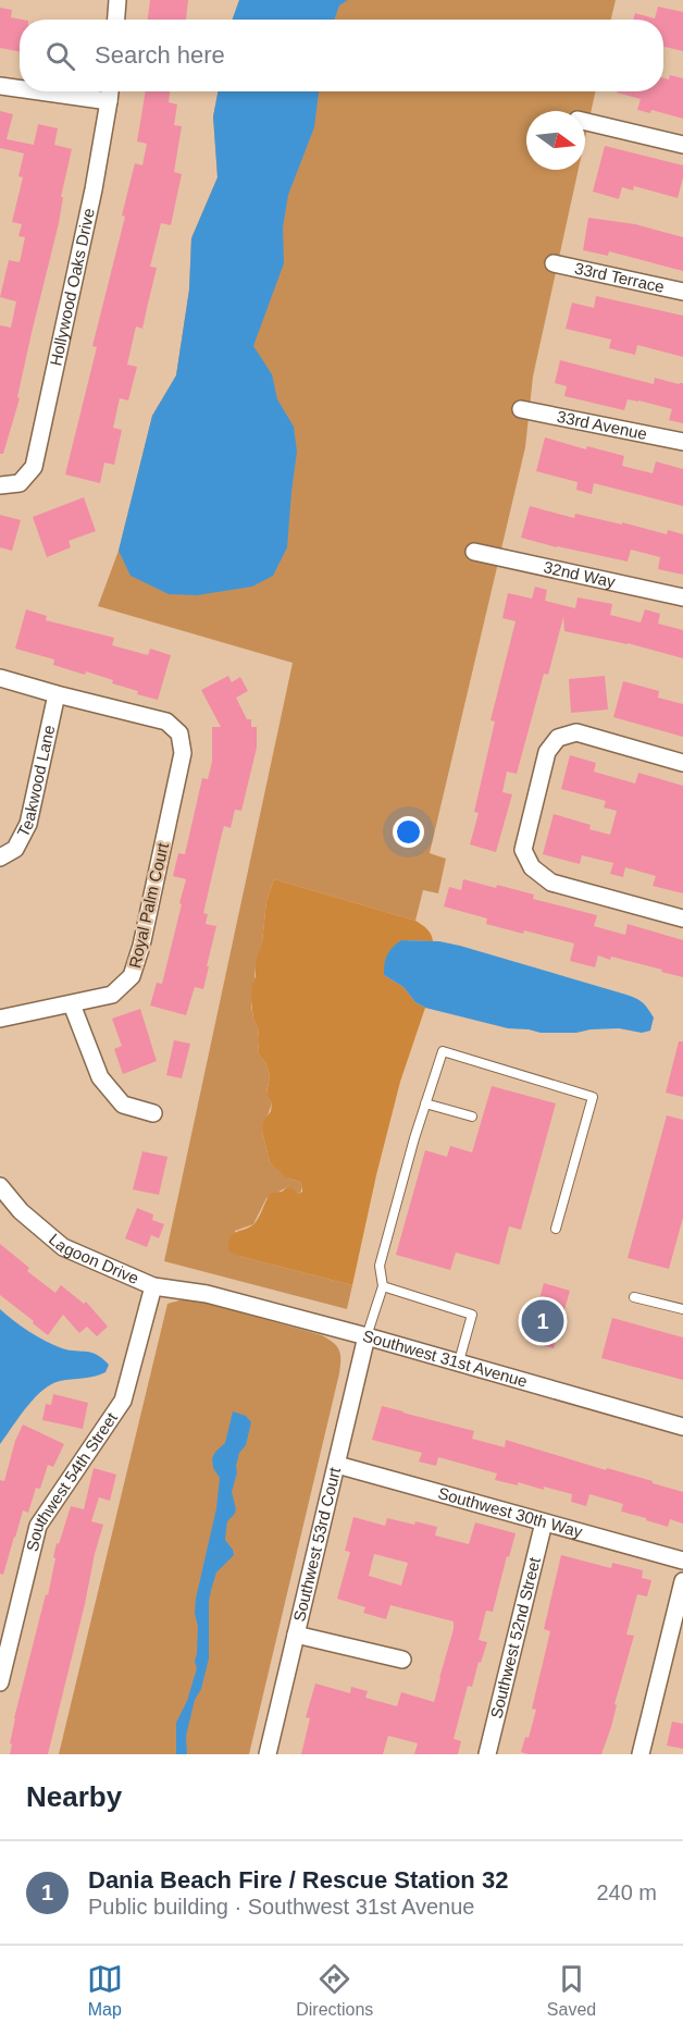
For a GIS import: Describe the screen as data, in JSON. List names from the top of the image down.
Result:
{
  "streets": {
    "street": [
      "33rd Terrace",
      "Hollywood Oaks Drive",
      "33rd Avenue",
      "32nd Way",
      "Teakwood Lane",
      "Royal Palm Court",
      "Lagoon Drive",
      "Southwest 31st Avenue",
      "Southwest 54th Street",
      "Southwest 30th Way",
      "Southwest 53rd Court",
      "Southwest 52nd Street"
    ]
  },
  "crossings": [
    ["Teakwood Lane", "Royal Palm Court"],
    ["Lagoon Drive", "Southwest 31st Avenue"],
    ["Lagoon Drive", "Southwest 54th Street"],
    ["Southwest 31st Avenue", "Southwest 53rd Court"],
    ["Southwest 30th Way", "Southwest 53rd Court"],
    ["Southwest 30th Way", "Southwest 52nd Street"]
  ],
  "north": "right",
  "page": {
    "search": "Search here",
    "pins": "1",
    "heading": "Nearby",
    "list": [
      {
        "mark": "1",
        "name": "Dania Beach Fire / Rescue Station 32",
        "note": "Public building · Southwest 31st Avenue",
        "value": "240 m"
      }
    ],
    "nav": ["Map", "Directions", "Saved"]
  }
}
